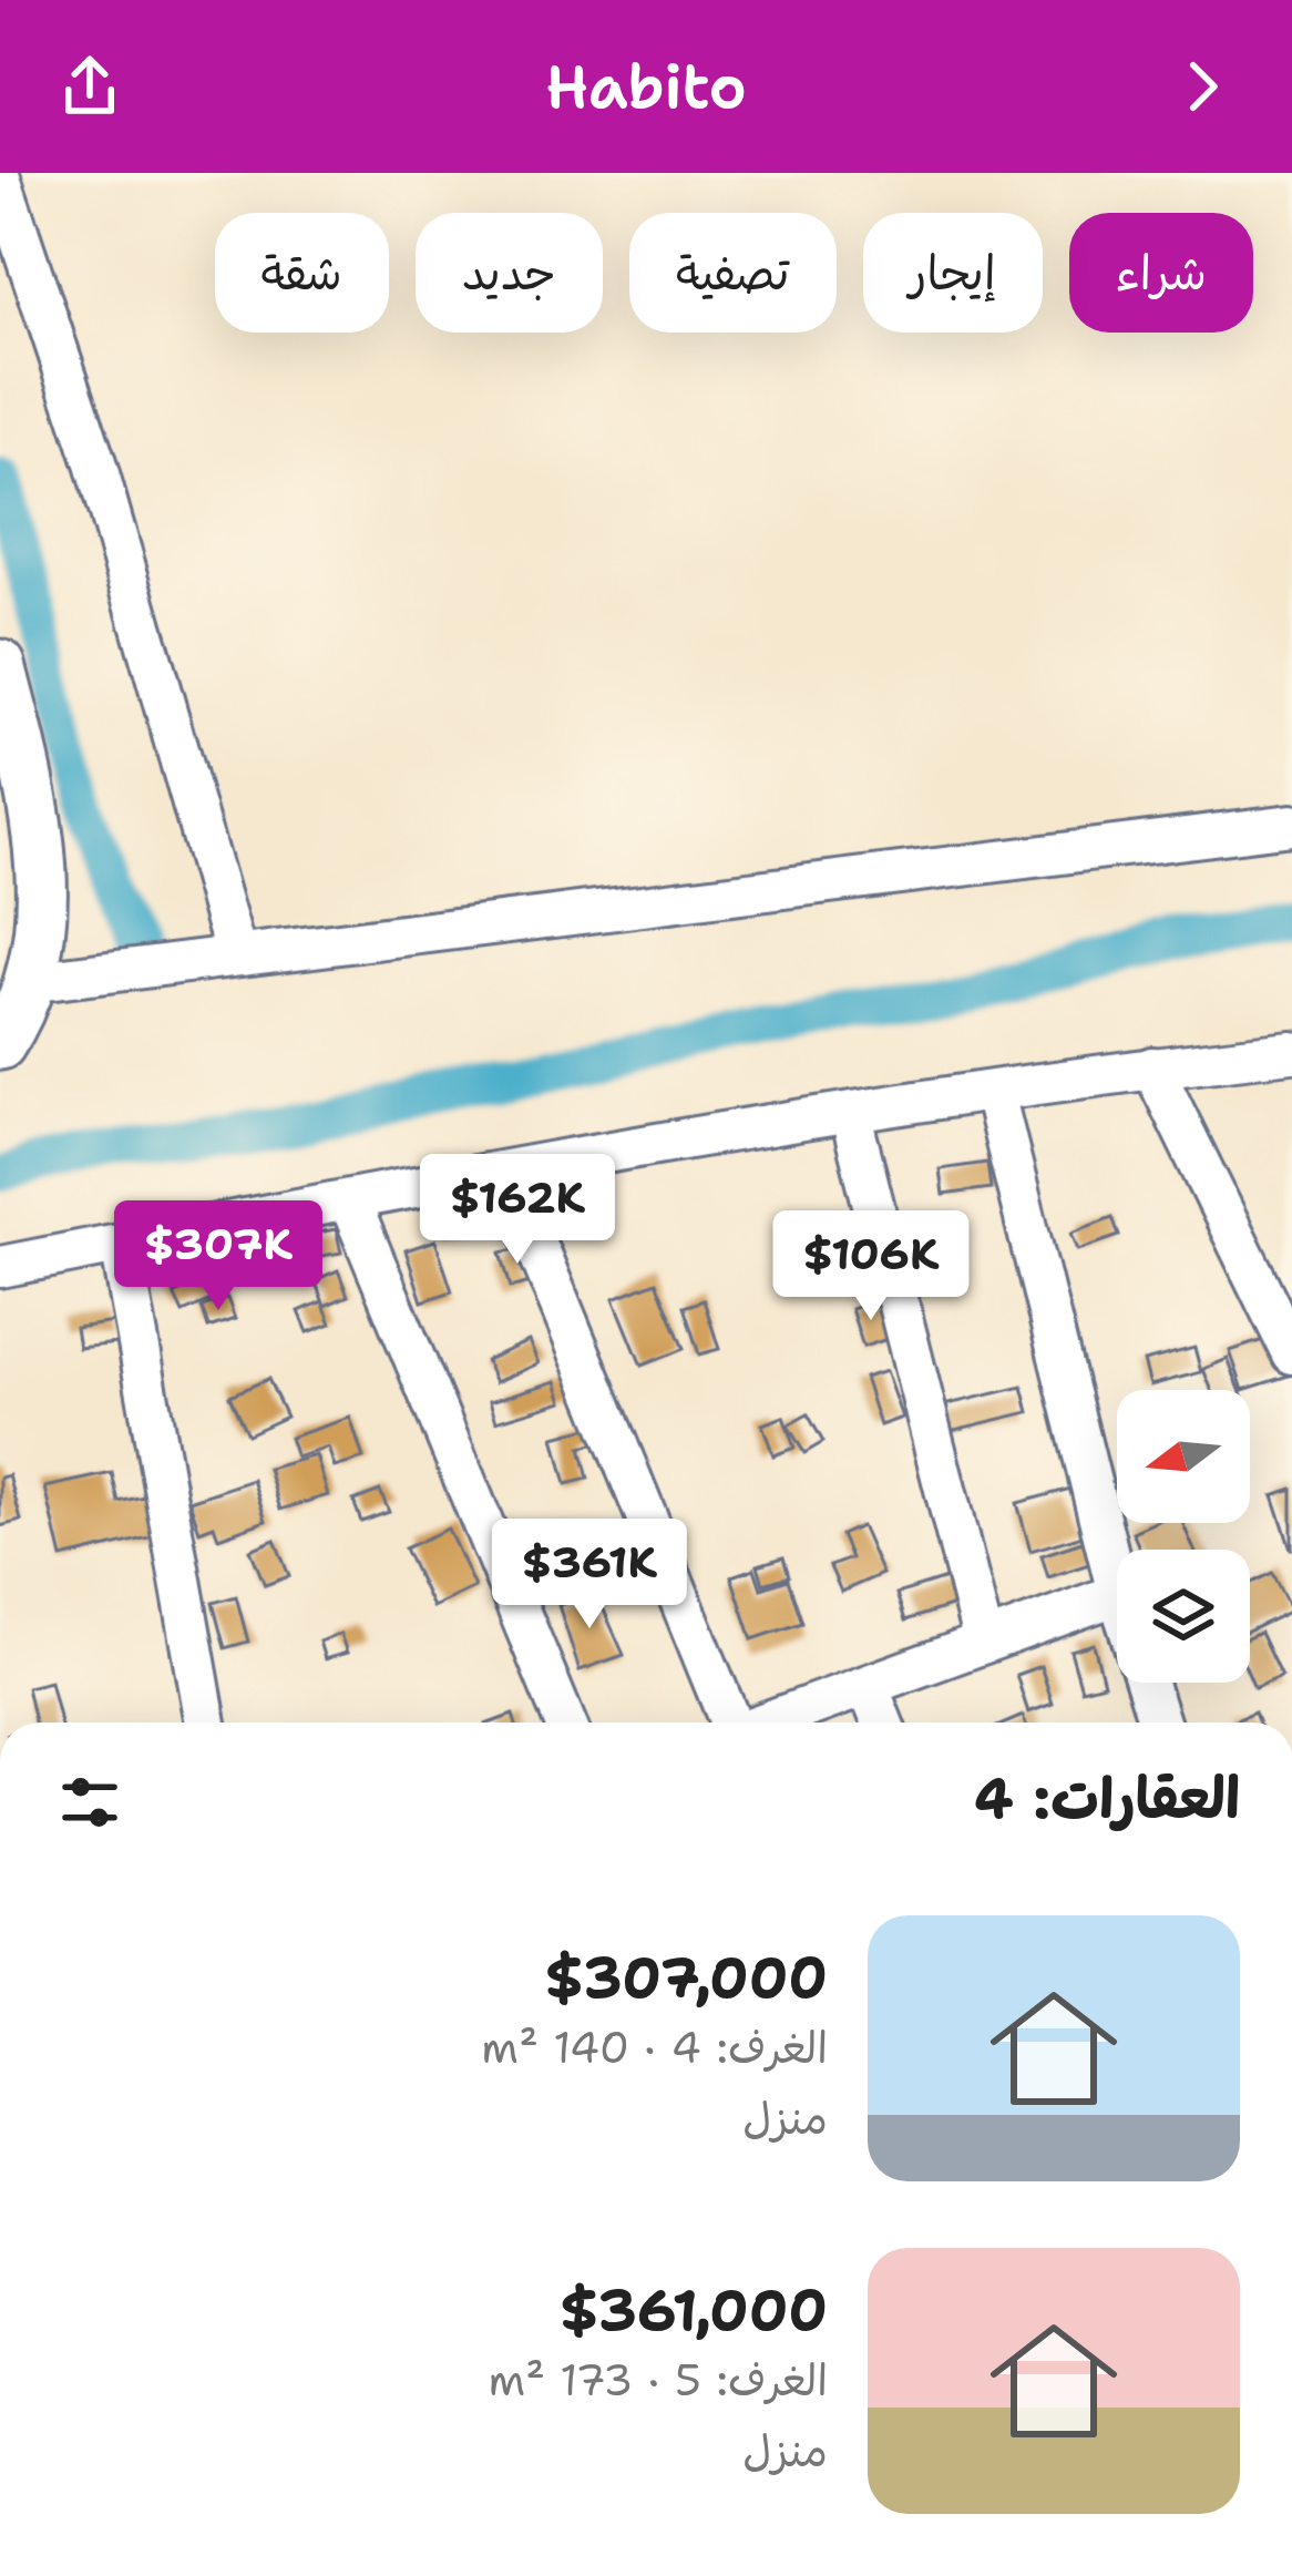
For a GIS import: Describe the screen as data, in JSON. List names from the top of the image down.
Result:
{
  "north": "left",
  "page": {
    "header": "Habito",
    "chip": [
      "شراء",
      "إيجار",
      "تصفية",
      "جديد",
      "شقة"
    ],
    "price": [
      "$162K",
      "$307K",
      "$106K",
      "$361K"
    ],
    "heading": "العقارات: 4",
    "list": [
      {
        "name": "$307,000",
        "note": "الغرف: 4 · 140 m² · منزل"
      },
      {
        "name": "$361,000",
        "note": "الغرف: 5 · 173 m² · منزل"
      }
    ]
  }
}
